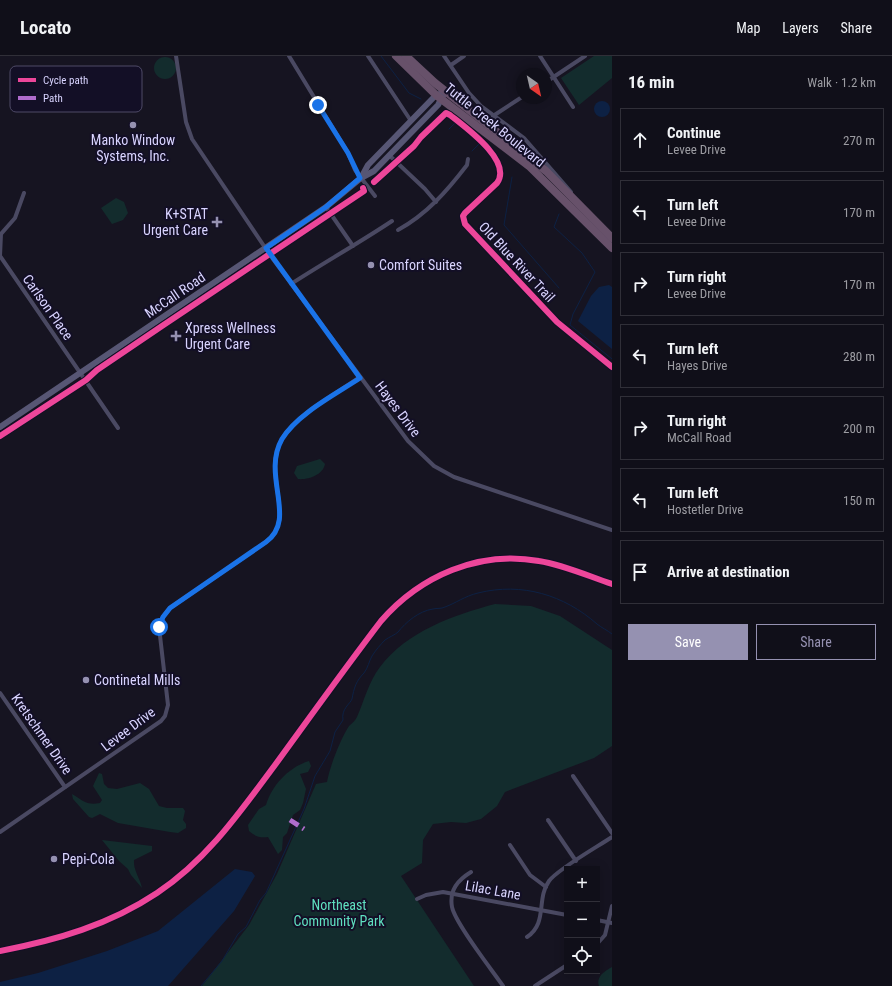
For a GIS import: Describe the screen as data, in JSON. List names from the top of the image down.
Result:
{
  "streets": {
    "highway": ["Tuttle Creek Boulevard"],
    "main road": ["McCall Road"],
    "street": [
      "Carlson Place",
      "Hayes Drive",
      "Levee Drive",
      "Kretschmer Drive",
      "Lilac Lane"
    ],
    "cycle path": ["Old Blue River Trail"]
  },
  "crossings": [
    ["Tuttle Creek Boulevard", "McCall Road"],
    ["McCall Road", "Carlson Place"],
    ["McCall Road", "Hayes Drive"],
    ["Hayes Drive", "Levee Drive"],
    ["Levee Drive", "Kretschmer Drive"]
  ],
  "parks": ["Northeast Community Park"],
  "places": {
    "other": [
      "Manko Window Systems, Inc.",
      "Comfort Suites",
      "Continetal Mills",
      "Pepi-Cola"
    ],
    "health": ["K+STAT Urgent Care", "Xpress Wellness Urgent Care"]
  },
  "legend": ["Cycle path", "Path"],
  "north": "bottom right",
  "page": {
    "header": "Locato",
    "nav": ["Map", "Layers", "Share"],
    "heading": ["16 min", "Walk · 1.2 km"],
    "list": [
      ["Continue", "Levee Drive", "270 m"],
      ["Turn left", "Levee Drive", "170 m"],
      ["Turn right", "Levee Drive", "170 m"],
      ["Turn left", "Hayes Drive", "280 m"],
      ["Turn right", "McCall Road", "200 m"],
      ["Turn left", "Hostetler Drive", "150 m"],
      "Arrive at destination"
    ],
    "buttons": ["Save", "Share"],
    "map_buttons": ["+", "−"]
  }
}
